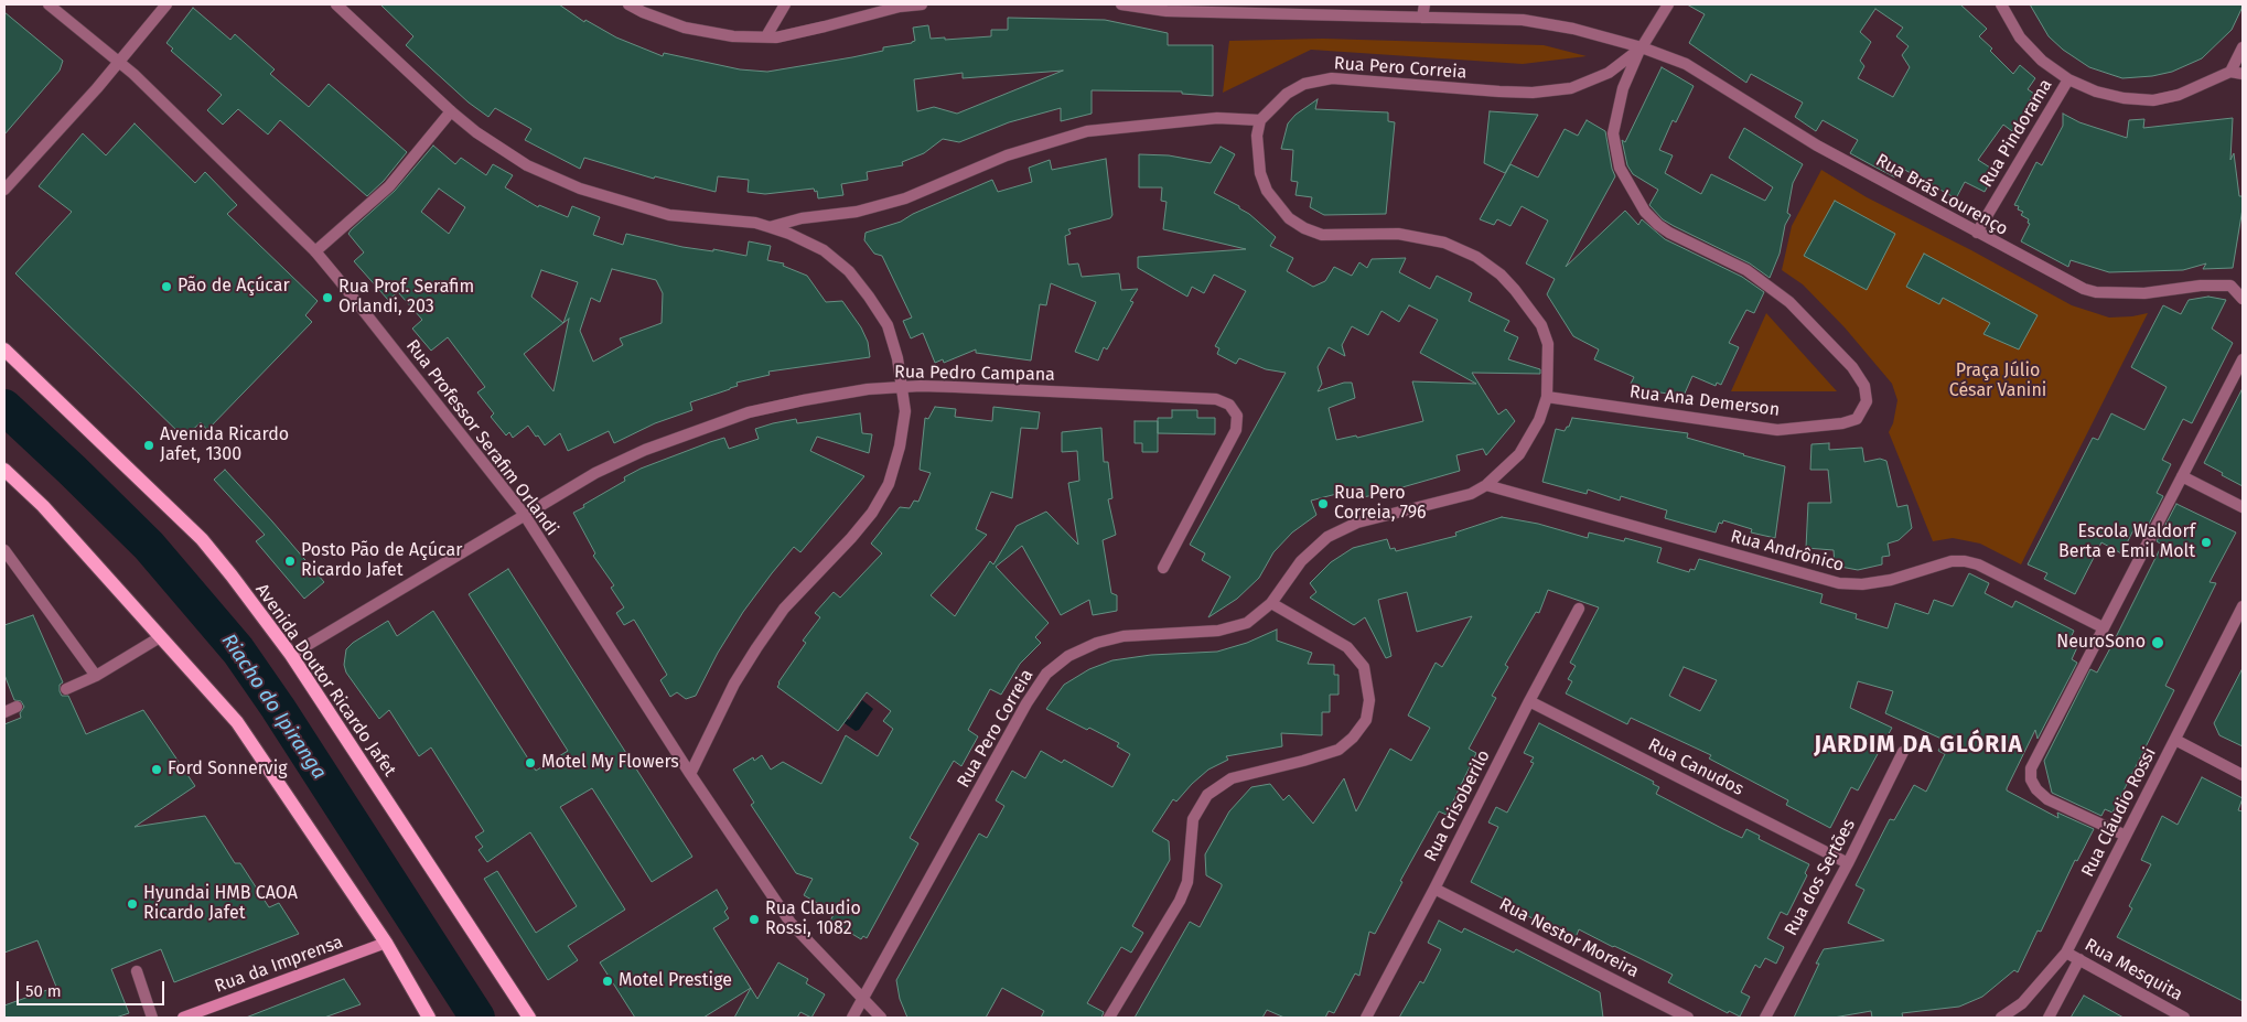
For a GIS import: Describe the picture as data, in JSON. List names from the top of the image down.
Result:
{
  "streets": {
    "main road": ["Avenida Doutor Ricardo Jafet"],
    "street": [
      "Rua Pero Correia",
      "Rua Pindorama",
      "Rua Brás Lourenço",
      "Rua Pedro Campana",
      "Rua Ana Demerson",
      "Rua Professor Serafim Orlandi",
      "Rua Andrônico",
      "Rua Canudos",
      "Rua Crisoberilo",
      "Rua Cláudio Rossi",
      "Rua dos Sertões",
      "Rua Nestor Moreira",
      "Rua da Imprensa",
      "Rua Mesquita"
    ]
  },
  "crossings": [
    ["Rua Pero Correia", "Rua Brás Lourenço"],
    ["Rua Pero Correia", "Rua Ana Demerson"],
    ["Rua Pero Correia", "Rua Professor Serafim Orlandi"],
    ["Rua Pero Correia", "Rua Andrônico"],
    ["Rua Pindorama", "Rua Brás Lourenço"],
    ["Rua Brás Lourenço", "Rua Ana Demerson"],
    ["Rua Pedro Campana", "Rua Professor Serafim Orlandi"],
    ["Rua Pedro Campana", "Avenida Doutor Ricardo Jafet"],
    ["Rua Canudos", "Rua Crisoberilo"],
    ["Rua Canudos", "Rua dos Sertões"],
    ["Rua Crisoberilo", "Rua Nestor Moreira"],
    ["Rua Cláudio Rossi", "Rua Mesquita"]
  ],
  "districts": ["JARDIM DA GLÓRIA"],
  "water": ["Riacho do Ipiranga"],
  "parks": ["Praça Júlio César Vanini"],
  "places": [
    "Pão de Açúcar",
    "Rua Prof. Serafim Orlandi, 203",
    "Avenida Ricardo Jafet, 1300",
    "Rua Pero Correia, 796",
    "Escola Waldorf Berta e Emil Molt",
    "Posto Pão de Açúcar Ricardo Jafet",
    "NeuroSono",
    "Motel My Flowers",
    "Ford Sonnervig",
    "Hyundai HMB CAOA Ricardo Jafet",
    "Rua Claudio Rossi, 1082",
    "Motel Prestige"
  ],
  "scale_bar": "50 m"
}
